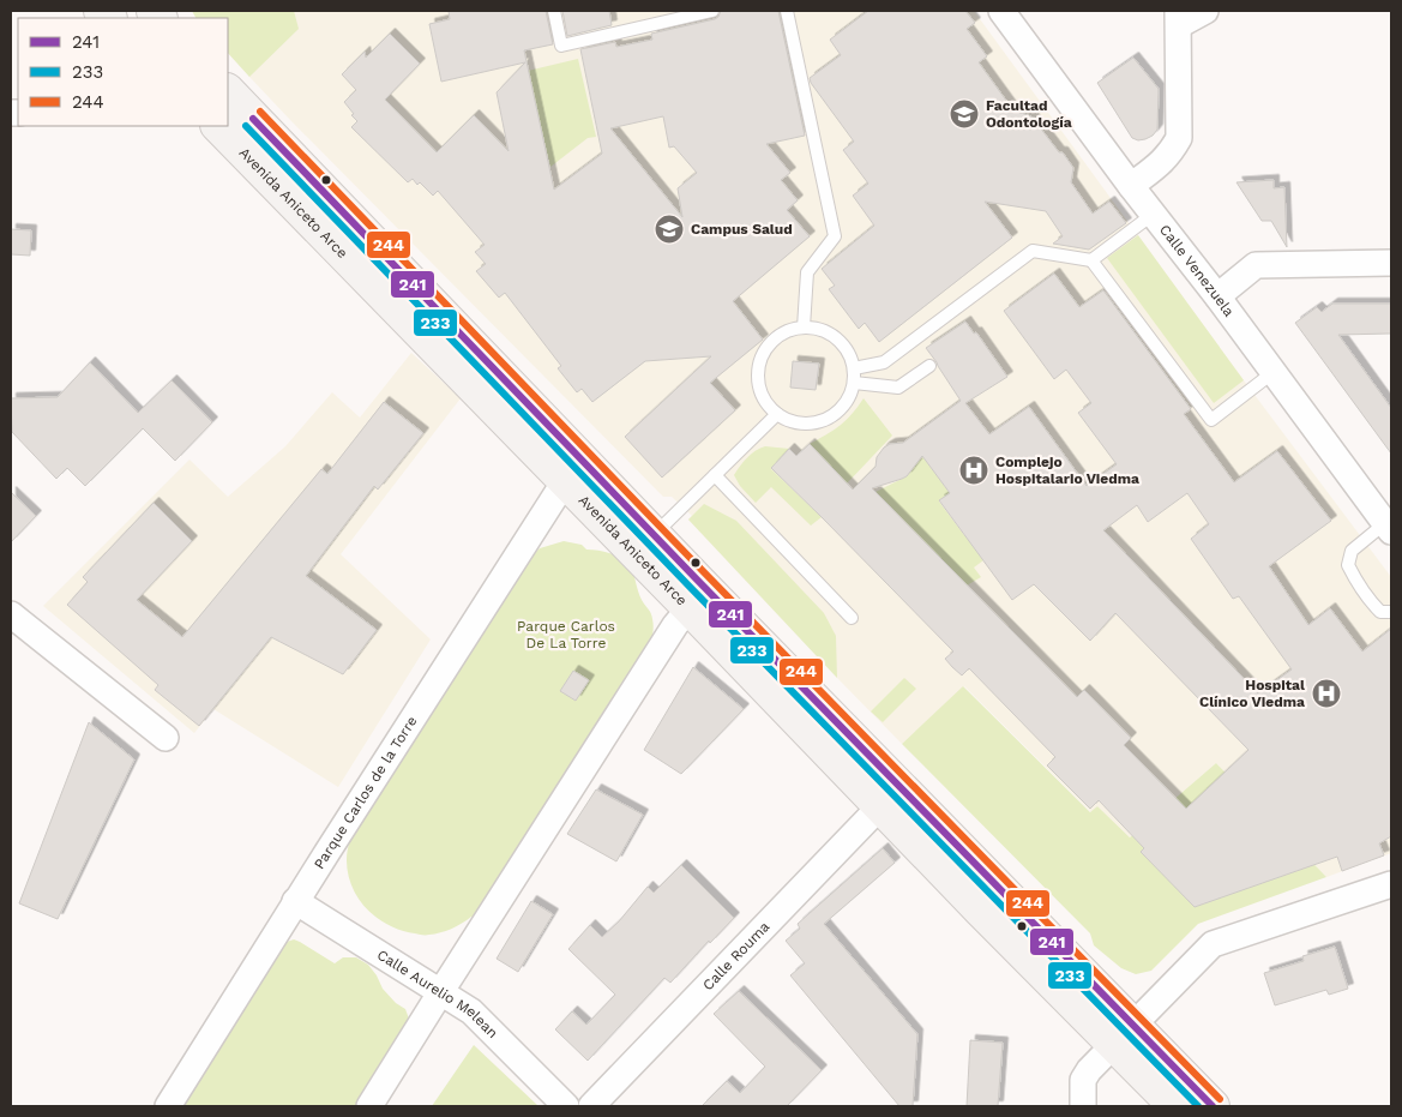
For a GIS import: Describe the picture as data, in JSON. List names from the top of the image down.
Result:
{
  "streets": {
    "main road": ["Avenida Aniceto Arce"],
    "street": [
      "Calle Venezuela",
      "Parque Carlos de la Torre",
      "Calle Rouma",
      "Calle Aurelio Melean"
    ]
  },
  "crossings": [
    ["Avenida Aniceto Arce", "Parque Carlos de la Torre"],
    ["Avenida Aniceto Arce", "Calle Rouma"],
    ["Parque Carlos de la Torre", "Calle Aurelio Melean"]
  ],
  "parks": ["Parque Carlos De La Torre"],
  "places": {
    "school or university": ["Facultad Odontología", "Campus Salud"],
    "hospital": ["Complejo Hospitalario Viedma", "Hospital Clínico Viedma"]
  },
  "lines": ["transit line 244", "transit line 241", "transit line 233"],
  "legend": ["241", "233", "244"]
}
